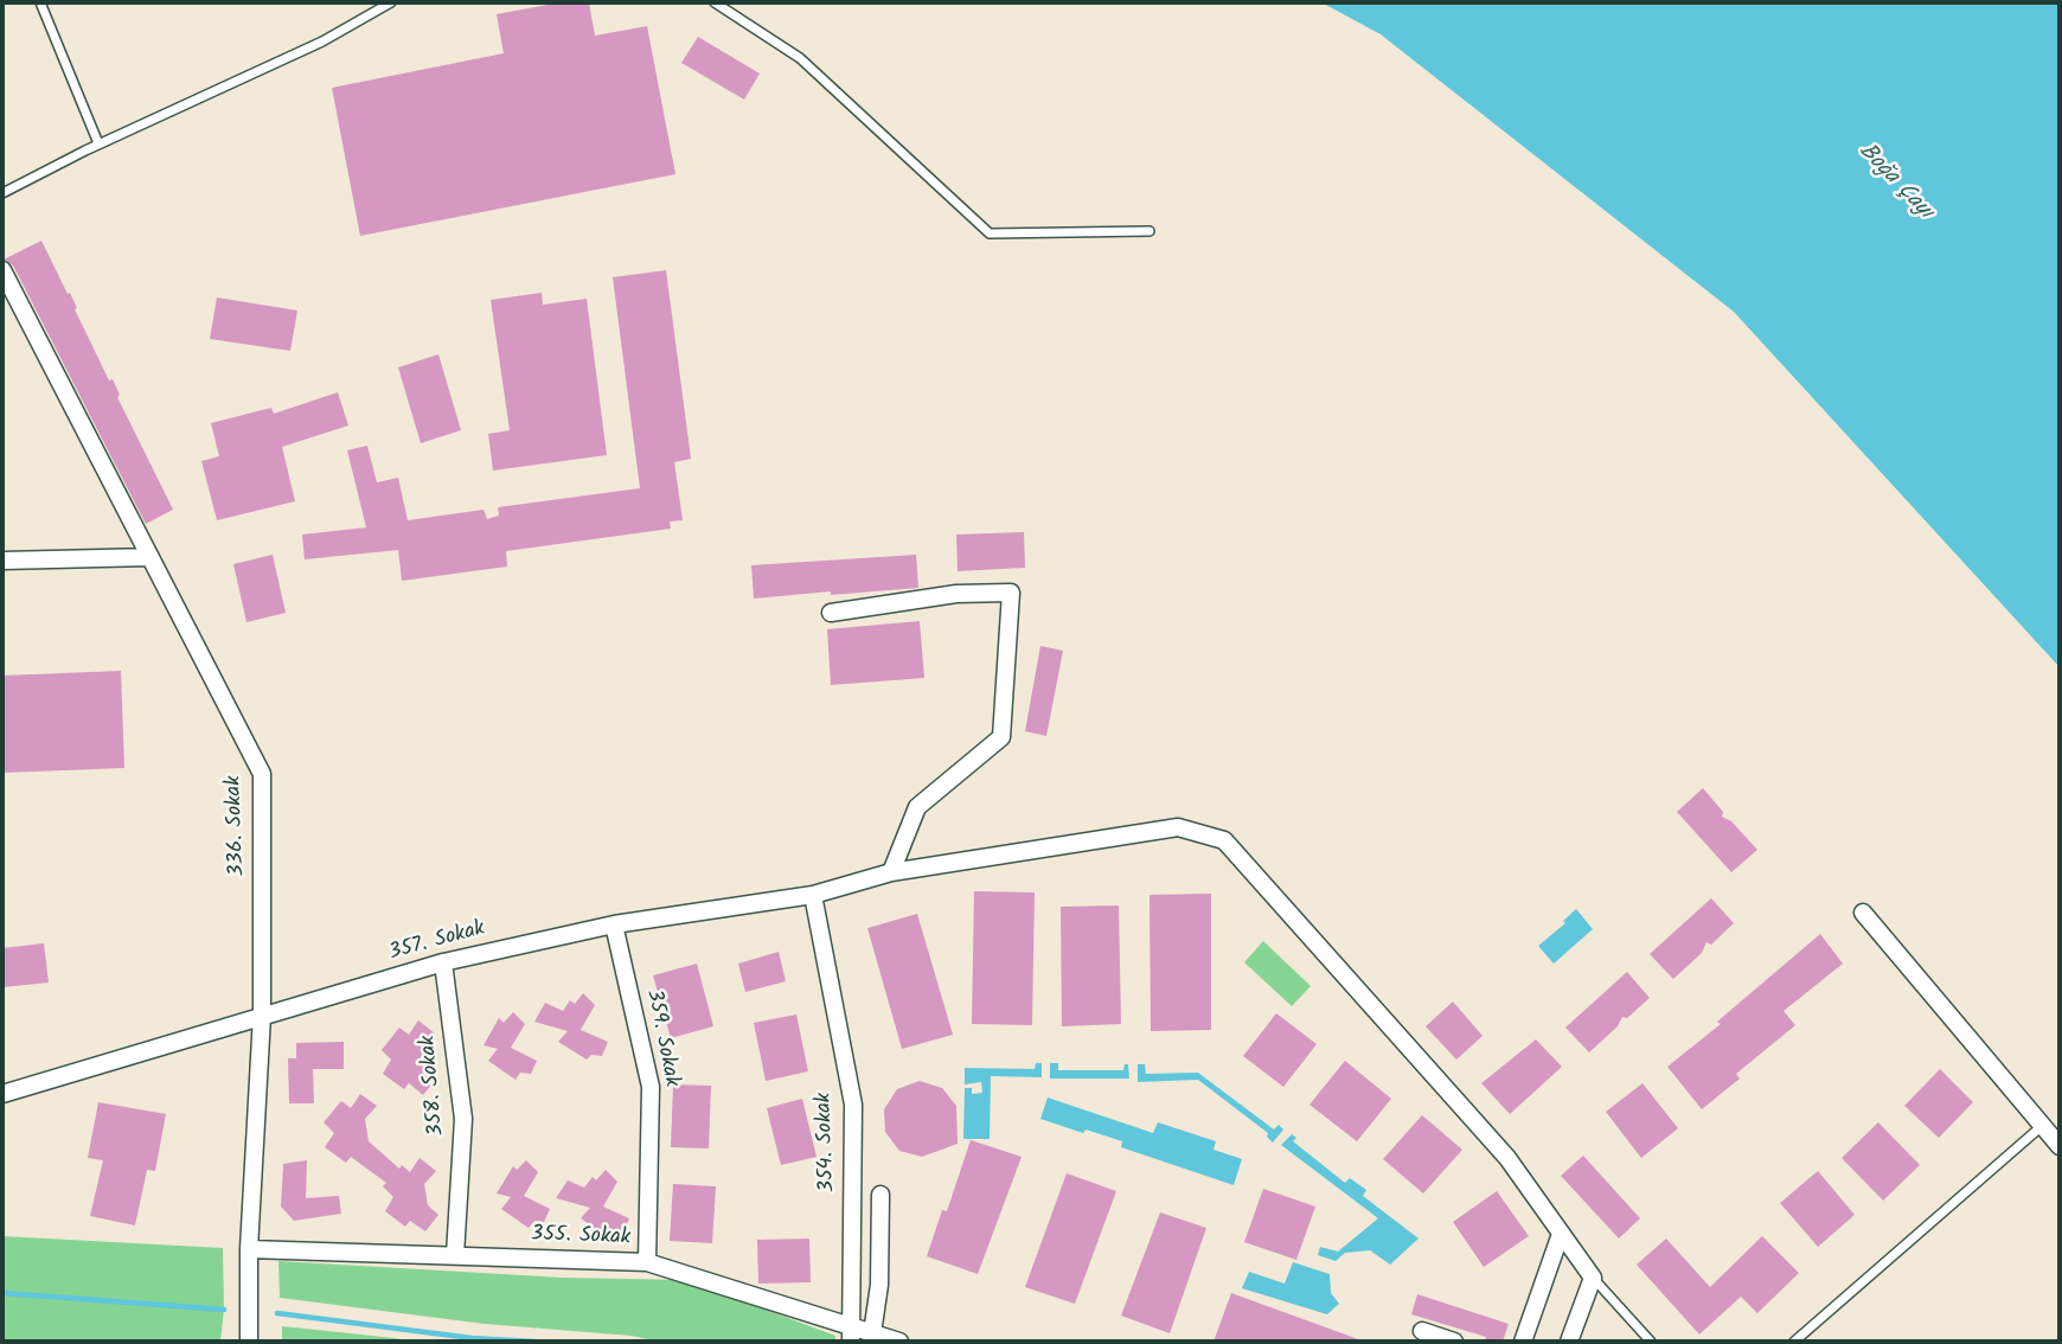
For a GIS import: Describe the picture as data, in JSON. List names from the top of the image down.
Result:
{
  "streets": {
    "street": [
      "336. Sokak",
      "357. Sokak",
      "359. Sokak",
      "358. Sokak",
      "354. Sokak",
      "355. Sokak"
    ]
  },
  "crossings": [
    ["336. Sokak", "357. Sokak"],
    ["336. Sokak", "355. Sokak"],
    ["357. Sokak", "359. Sokak"],
    ["357. Sokak", "358. Sokak"],
    ["357. Sokak", "354. Sokak"],
    ["359. Sokak", "355. Sokak"],
    ["358. Sokak", "355. Sokak"],
    ["354. Sokak", "355. Sokak"]
  ],
  "water": ["Boğa Çayı"]
}
